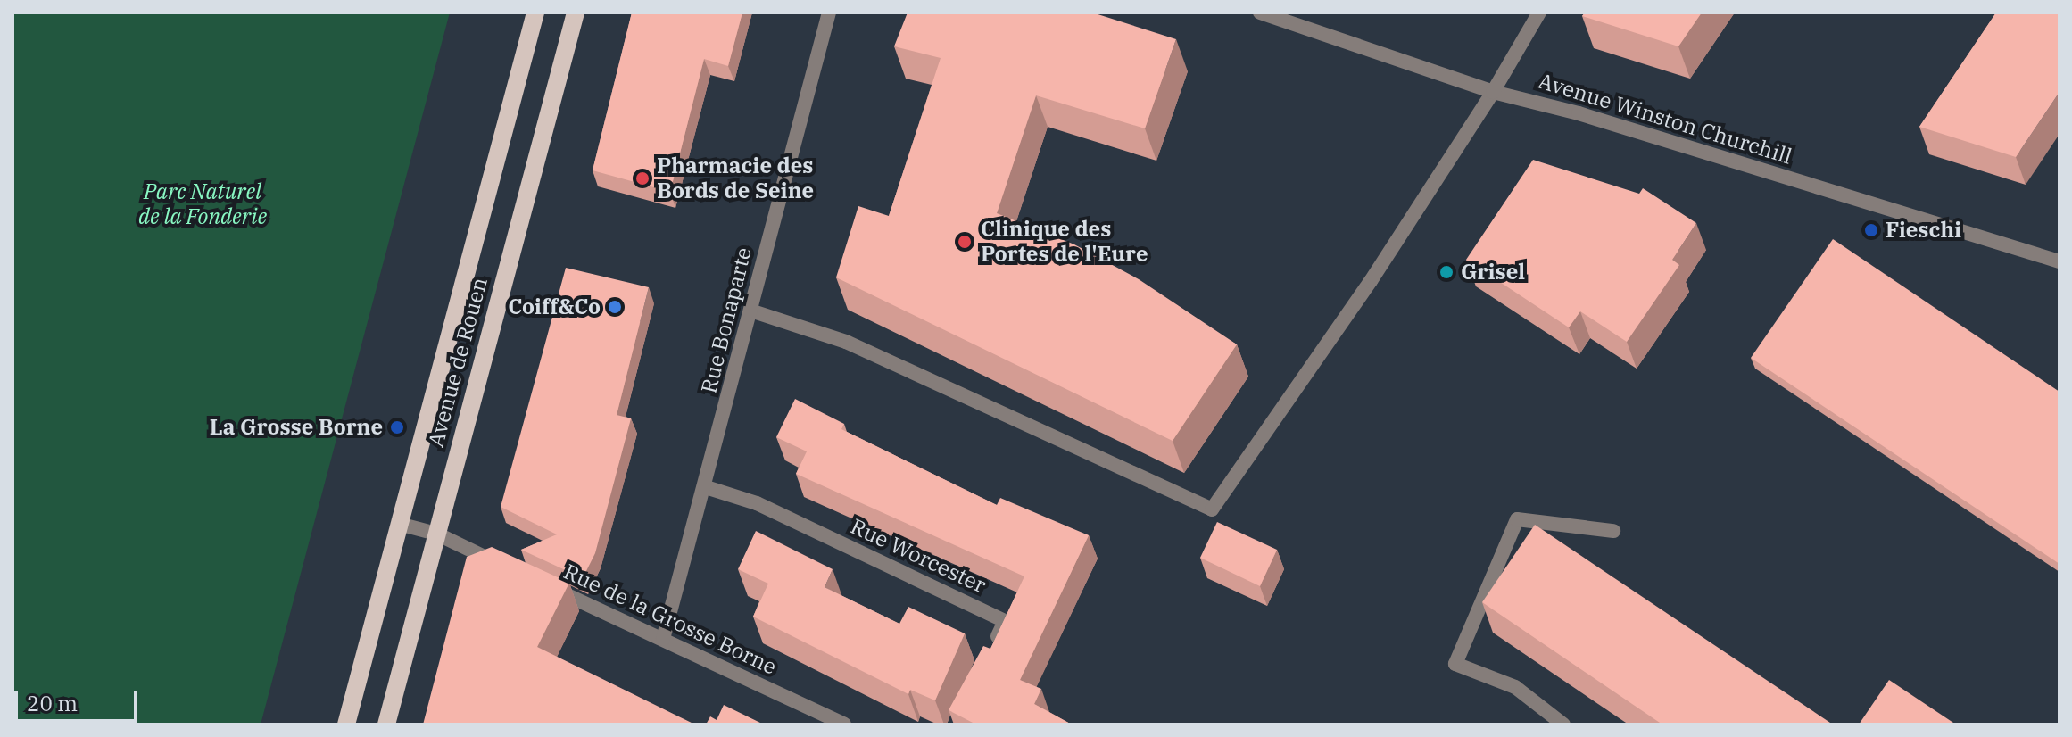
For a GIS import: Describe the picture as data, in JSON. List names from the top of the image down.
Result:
{
  "streets": {
    "main road": ["Avenue de Rouen"],
    "street": [
      "Avenue Winston Churchill",
      "Rue Bonaparte",
      "Rue Worcester",
      "Rue de la Grosse Borne"
    ]
  },
  "crossings": [
    ["Rue Bonaparte", "Rue Worcester"],
    ["Rue Bonaparte", "Rue de la Grosse Borne"]
  ],
  "parks": ["Parc Naturel de la Fonderie"],
  "places": [
    "Pharmacie des Bords de Seine",
    "Fieschi",
    "Clinique des Portes de l'Eure",
    "Grisel",
    "Coiff&Co",
    "La Grosse Borne"
  ],
  "scale_bar": "20 m"
}
